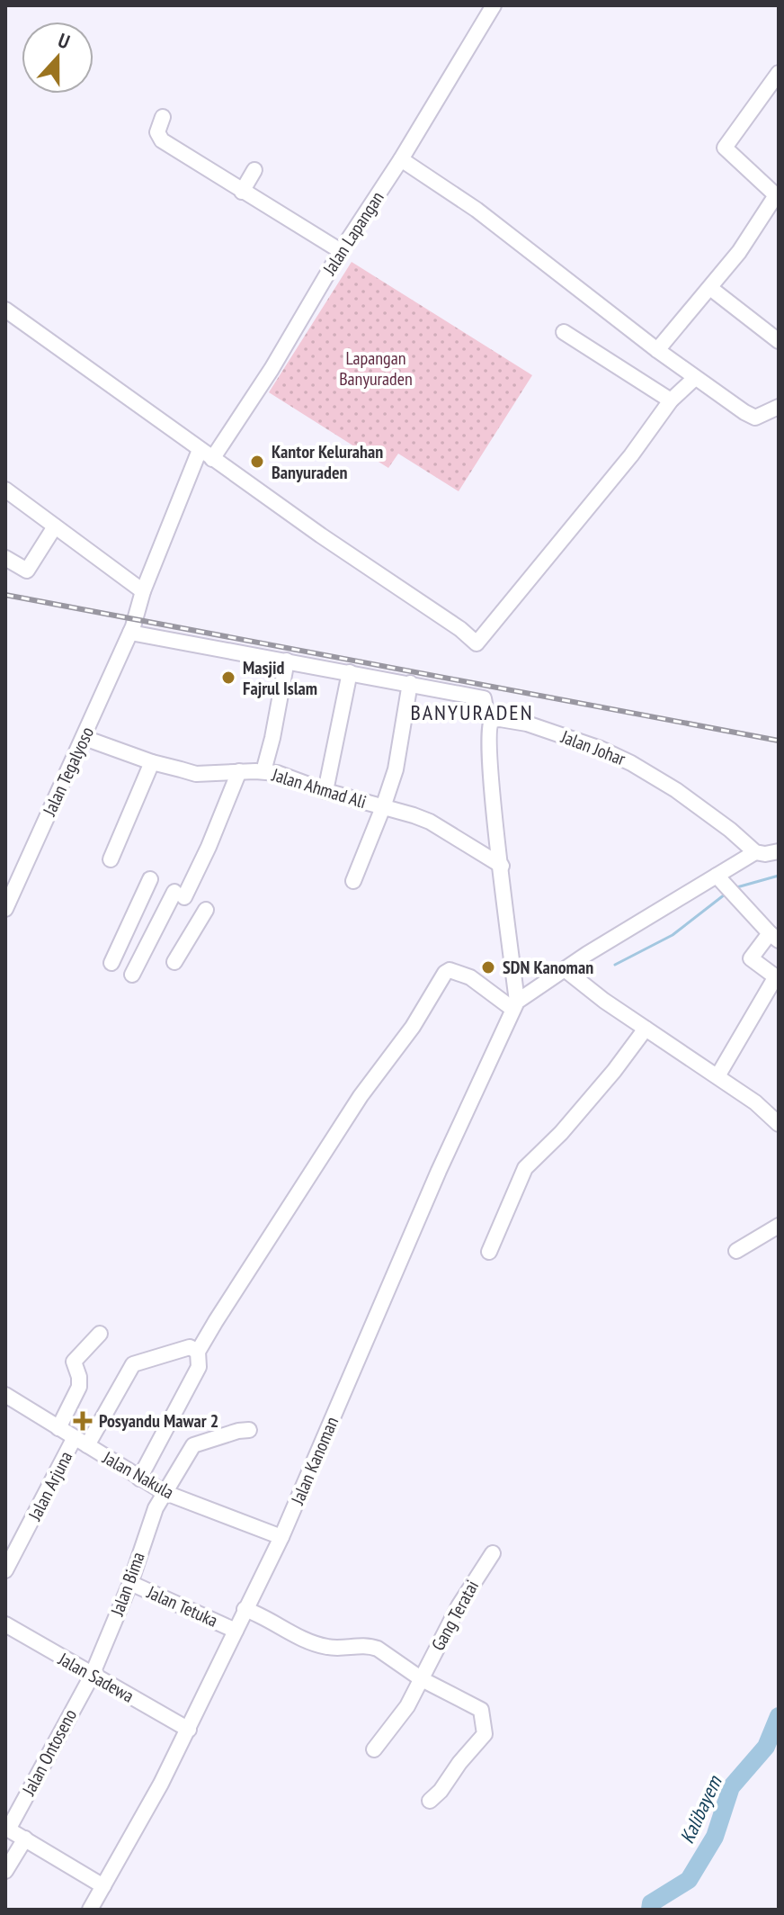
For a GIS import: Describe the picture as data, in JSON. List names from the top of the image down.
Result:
{
  "streets": {
    "street": [
      "Jalan Lapangan",
      "Jalan Johar",
      "Jalan Tegalyoso",
      "Jalan Ahmad Ali",
      "Jalan Kanoman",
      "Jalan Nakula",
      "Jalan Arjuna",
      "Jalan Bima",
      "Jalan Tetuka",
      "Gang Teratai",
      "Jalan Sadewa",
      "Jalan Ontoseno"
    ]
  },
  "crossings": [
    ["Jalan Lapangan", "Jalan Tegalyoso"],
    ["Jalan Tegalyoso", "Jalan Ahmad Ali"],
    ["Jalan Kanoman", "Jalan Nakula"],
    ["Jalan Kanoman", "Jalan Tetuka"],
    ["Jalan Kanoman", "Jalan Sadewa"],
    ["Jalan Nakula", "Jalan Arjuna"],
    ["Jalan Nakula", "Jalan Bima"],
    ["Jalan Bima", "Jalan Tetuka"],
    ["Jalan Bima", "Jalan Sadewa"],
    ["Jalan Bima", "Jalan Ontoseno"],
    ["Jalan Sadewa", "Jalan Ontoseno"]
  ],
  "districts": ["BANYURADEN"],
  "water": ["Kalibayem"],
  "parks": ["Lapangan Banyuraden"],
  "places": {
    "other": ["Kantor Kelurahan Banyuraden", "Masjid Fajrul Islam", "SDN Kanoman"],
    "health": ["Posyandu Mawar 2"]
  },
  "north": "top"
}
